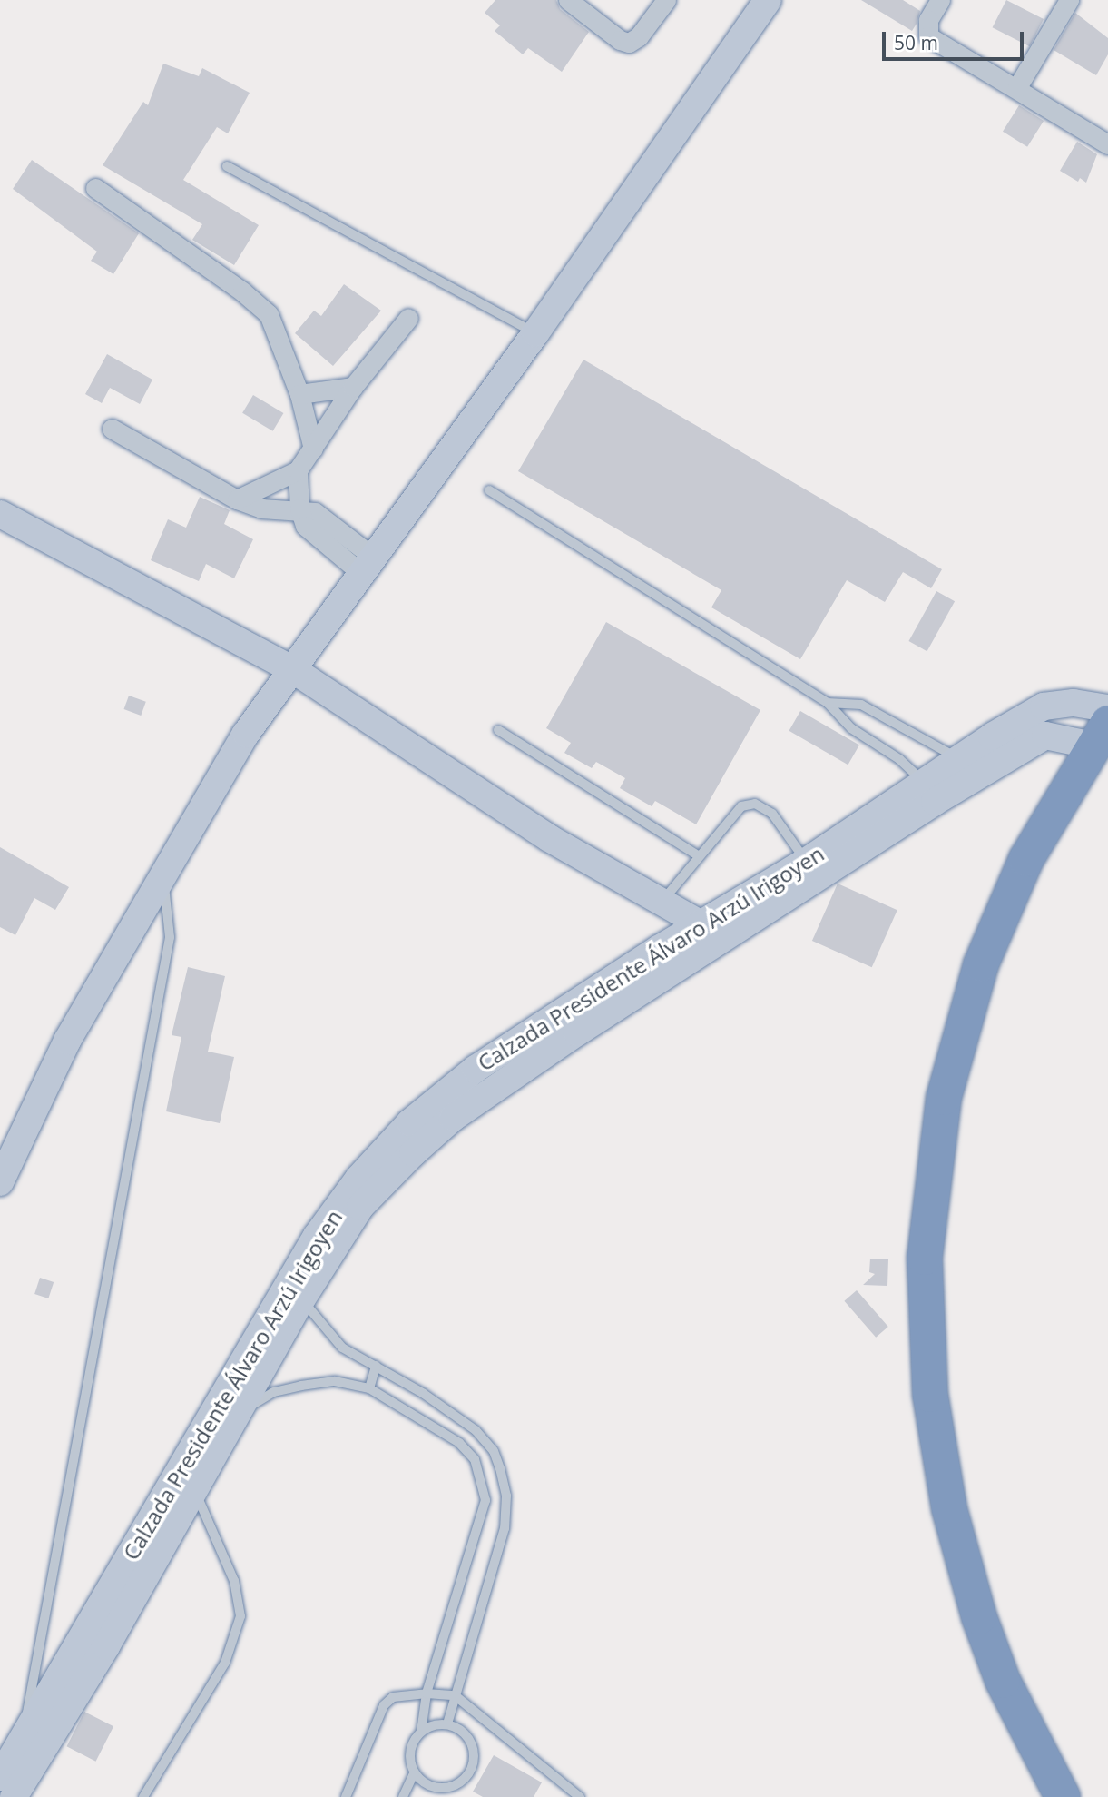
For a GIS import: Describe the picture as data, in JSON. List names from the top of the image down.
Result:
{
  "streets": {
    "main road": ["Calzada Presidente Álvaro Arzú Irigoyen"]
  },
  "scale_bar": "50 m"
}
